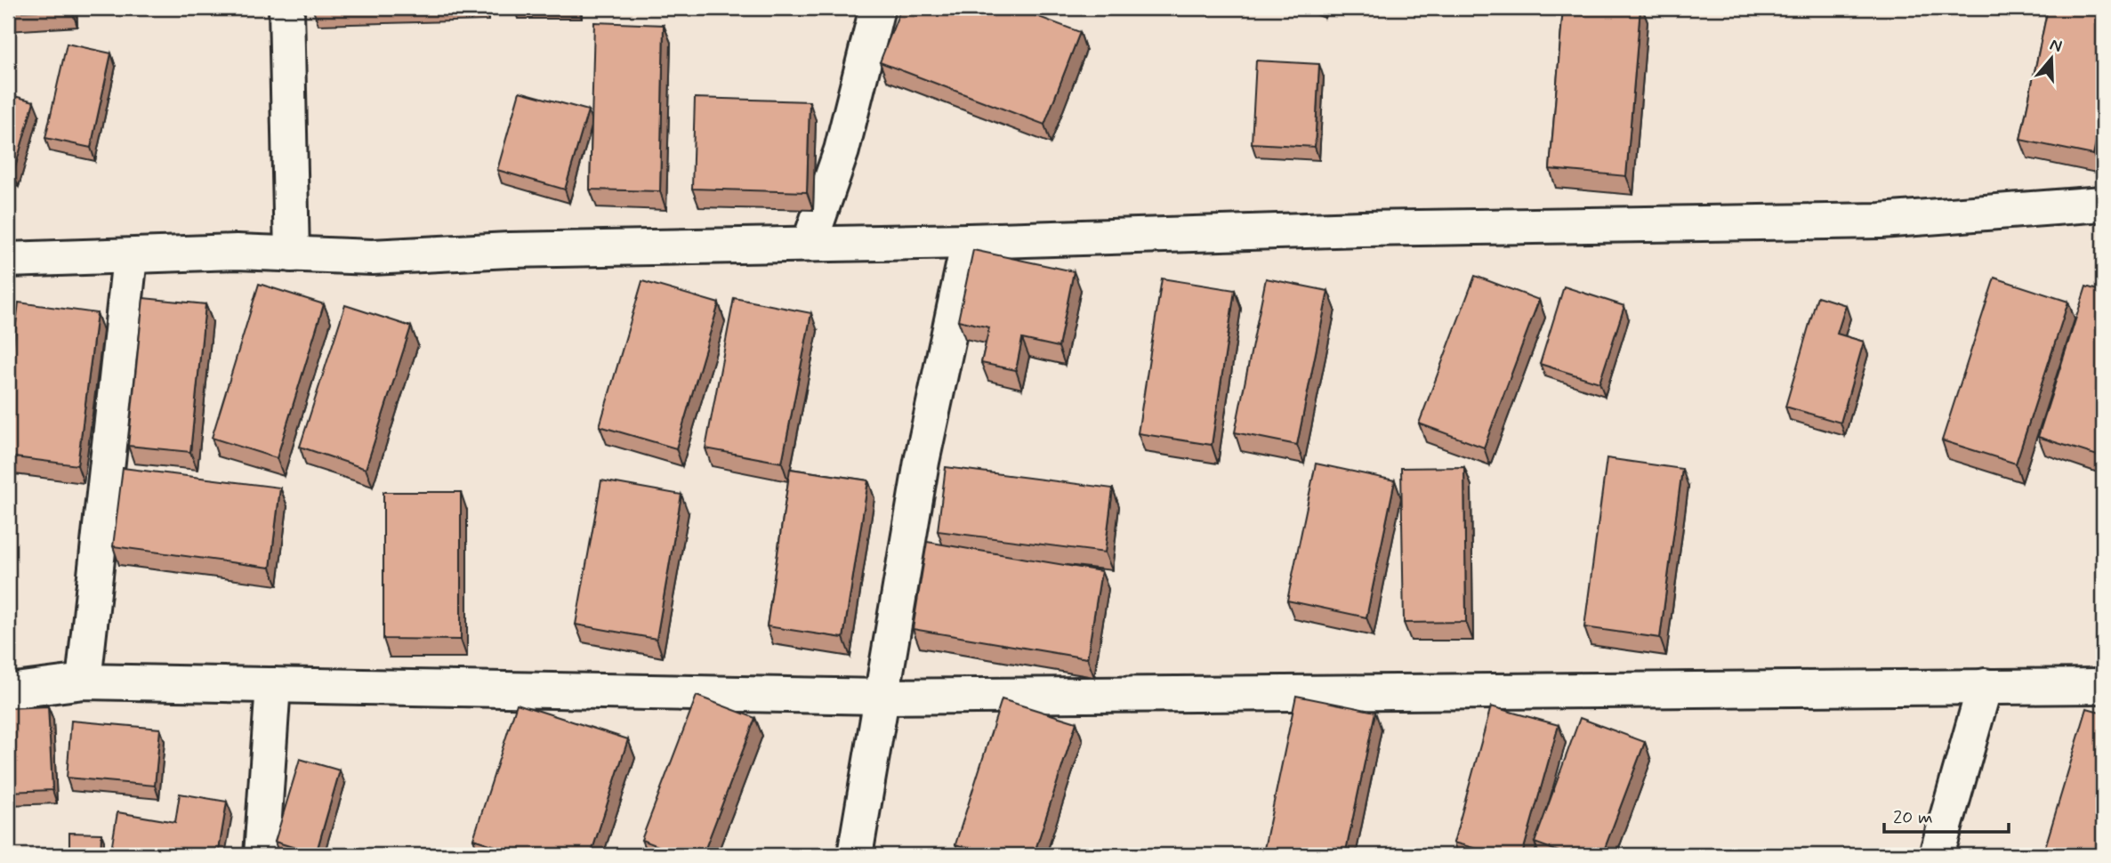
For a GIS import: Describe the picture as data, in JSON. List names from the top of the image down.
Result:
{
  "scale_bar": "20 m",
  "north": "top"
}
